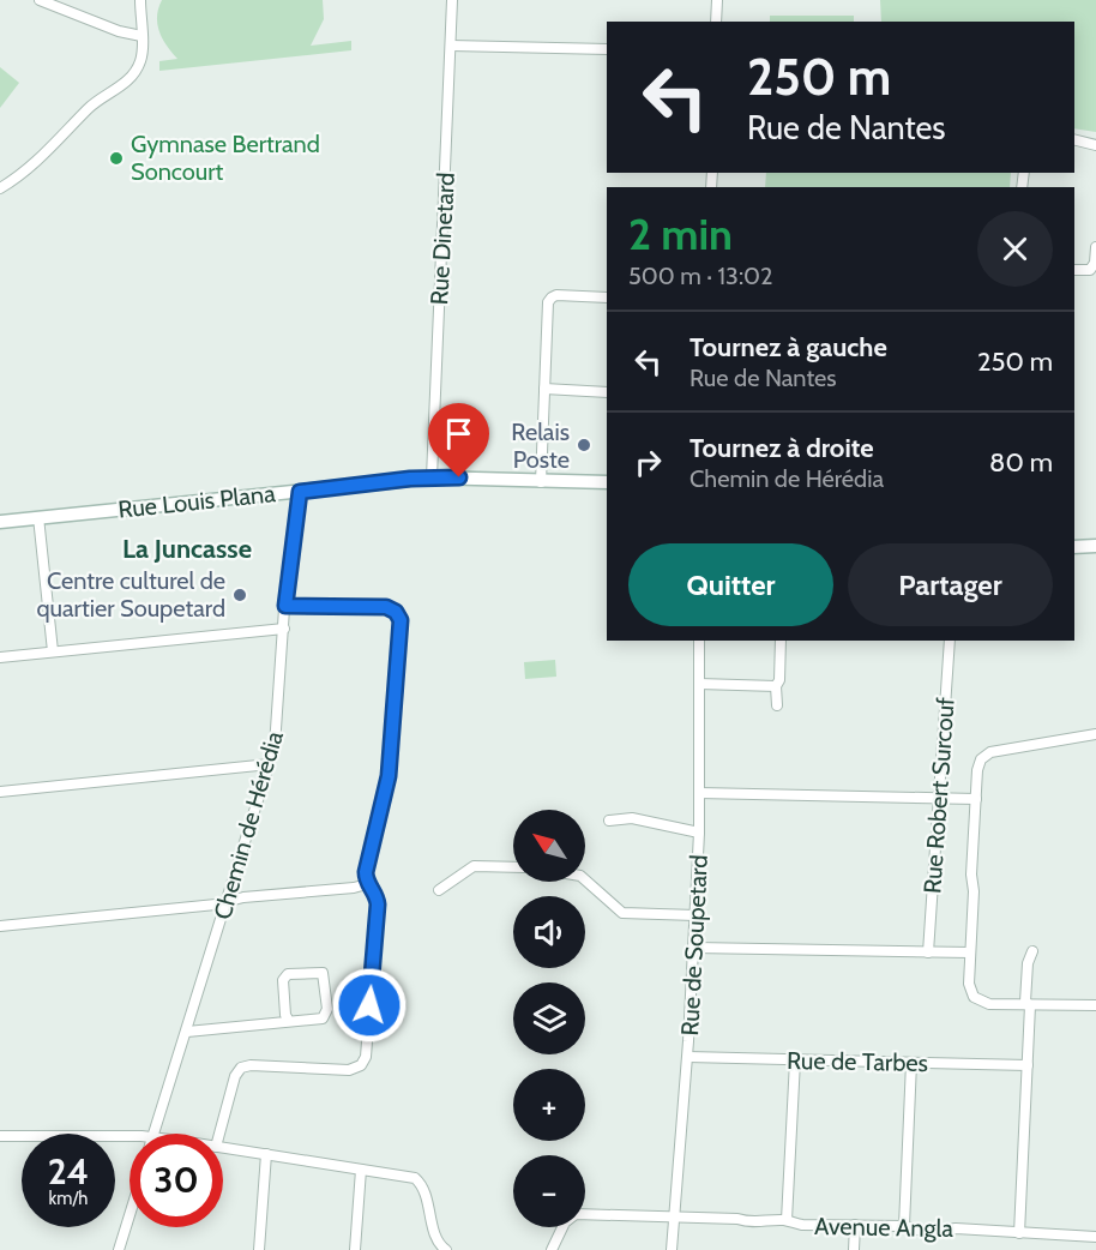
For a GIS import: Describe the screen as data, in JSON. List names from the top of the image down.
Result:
{
  "streets": {
    "street": [
      "Rue Dinetard",
      "Rue Louis Plana",
      "Rue Robert Surcouf",
      "Chemin de Hérédia",
      "Rue de Soupetard",
      "Rue de Tarbes",
      "Avenue Angla"
    ]
  },
  "crossings": [
    ["Rue Dinetard", "Rue Louis Plana"],
    ["Rue Louis Plana", "Chemin de Hérédia"],
    ["Rue de Soupetard", "Rue de Tarbes"],
    ["Rue de Soupetard", "Avenue Angla"]
  ],
  "districts": ["La Juncasse"],
  "places": ["Gymnase Bertrand Soncourt", "Relais Poste", "Centre culturel de quartier Soupetard"],
  "north": "top left",
  "page": {
    "turn": ["250 m", "Rue de Nantes"],
    "heading": ["2 min", "500 m · 13:02"],
    "list": [
      {
        "name": "Tournez à gauche",
        "note": "Rue de Nantes",
        "value": "250 m"
      },
      {
        "name": "Tournez à droite",
        "note": "Chemin de Hérédia",
        "value": "80 m"
      }
    ],
    "buttons": ["Quitter", "Partager"],
    "map_buttons": ["+", "−"],
    "speed": "24 km/h",
    "limit": "30"
  }
}
